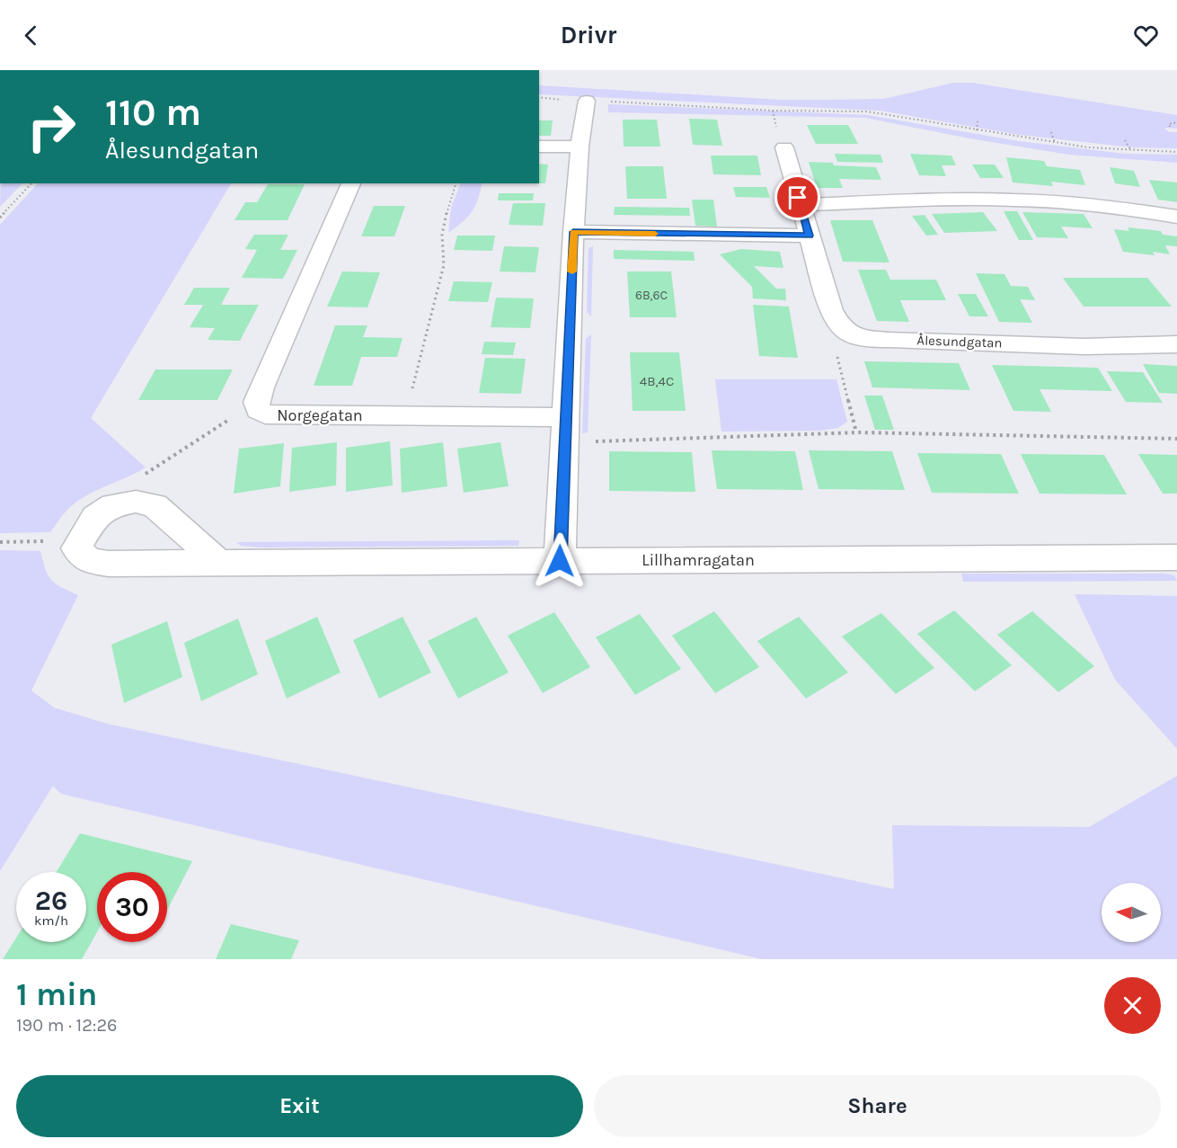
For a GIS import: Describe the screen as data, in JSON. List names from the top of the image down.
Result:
{
  "streets": {
    "street": ["Ålesundgatan", "Norgegatan", "Lillhamragatan"]
  },
  "house_numbers": ["6B,6C", "4B,4C"],
  "north": "left",
  "page": {
    "header": "Drivr",
    "turn": ["110 m", "Ålesundgatan"],
    "speed": "26 km/h",
    "limit": "30",
    "heading": ["1 min", "190 m · 12:26"],
    "buttons": ["Exit", "Share"]
  }
}
